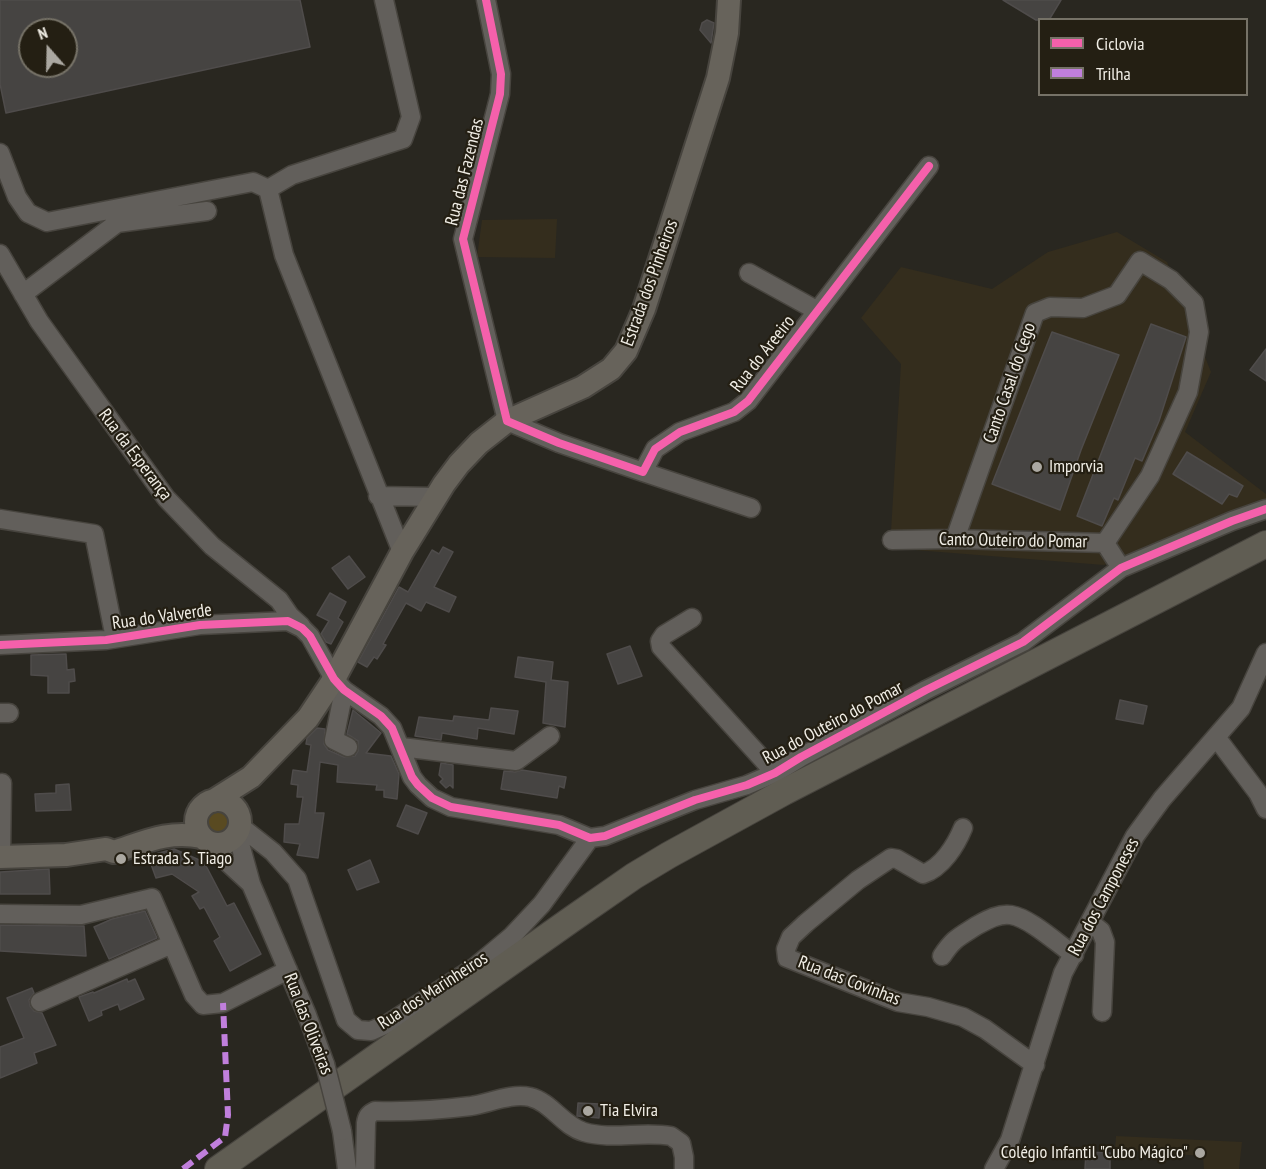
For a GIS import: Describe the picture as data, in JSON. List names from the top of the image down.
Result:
{
  "streets": {
    "main road": ["Estrada dos Pinheiros"],
    "street": [
      "Rua das Fazendas",
      "Rua do Areeiro",
      "Canto Casal do Cego",
      "Rua da Esperança",
      "Canto Outeiro do Pomar",
      "Rua do Valverde",
      "Rua do Outeiro do Pomar",
      "Rua dos Camponeses",
      "Rua das Covinhas",
      "Rua dos Marinheiros",
      "Rua das Oliveiras"
    ]
  },
  "crossings": [
    ["Rua das Fazendas", "Estrada dos Pinheiros"],
    ["Estrada dos Pinheiros", "Rua dos Marinheiros"],
    ["Estrada dos Pinheiros", "Rua das Oliveiras"],
    ["Canto Casal do Cego", "Canto Outeiro do Pomar"],
    ["Rua da Esperança", "Rua do Valverde"],
    ["Canto Outeiro do Pomar", "Rua do Outeiro do Pomar"],
    ["Rua do Outeiro do Pomar", "Rua dos Marinheiros"],
    ["Rua dos Camponeses", "Rua das Covinhas"],
    ["Rua dos Marinheiros", "Rua das Oliveiras"]
  ],
  "places": [
    "Imporvia",
    "Estrada S. Tiago",
    "Tia Elvira",
    "Colégio Infantil \"Cubo Mágico\""
  ],
  "legend": ["Ciclovia", "Trilha"],
  "north": "top"
}
